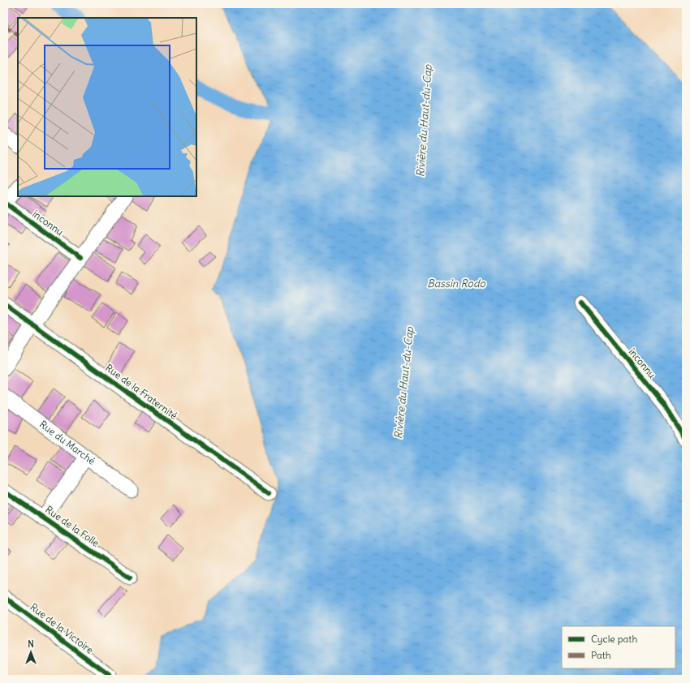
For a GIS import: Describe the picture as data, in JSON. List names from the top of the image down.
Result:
{
  "streets": {
    "street": [
      "inconnu",
      "Rue de la Fraternité",
      "Rue du Marché",
      "Rue de la Folle",
      "Rue de la Victoire"
    ]
  },
  "water": ["Rivière du Haut-du-Cap", "Bassin Rodo"],
  "legend": ["Cycle path", "Path"],
  "north": "top"
}
